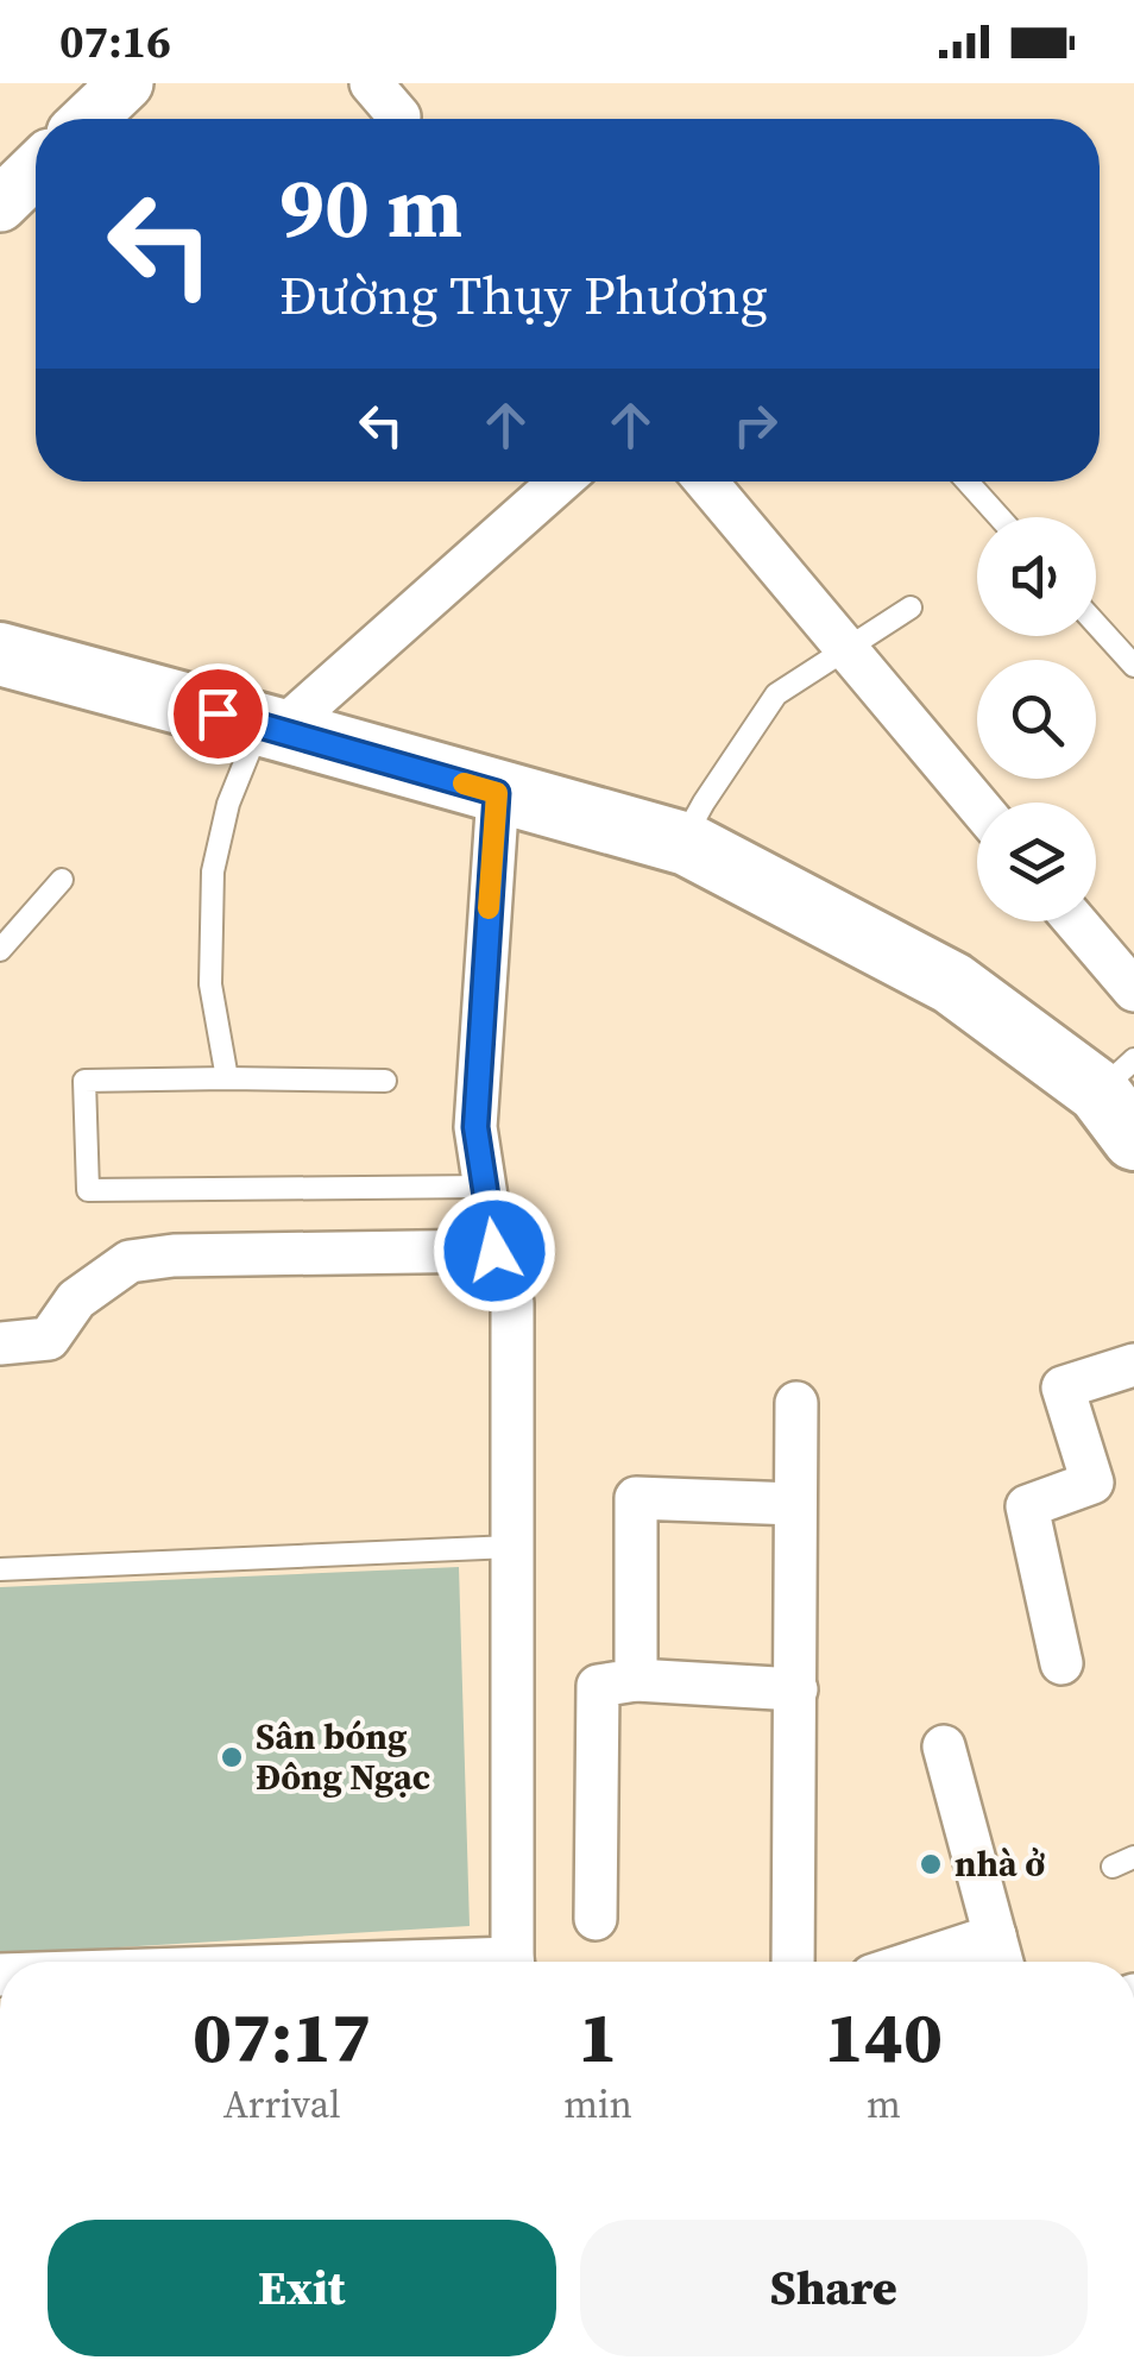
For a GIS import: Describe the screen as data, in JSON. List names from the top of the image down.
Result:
{
  "places": ["Sân bóng Đông Ngạc", "nhà ở"],
  "page": {
    "status": "07:16",
    "turn": ["90 m", "Đường Thụy Phương"],
    "eta": [
      "07:17",
      "Arrival",
      "1",
      "min",
      "140",
      "m"
    ],
    "buttons": ["Exit", "Share"]
  }
}
